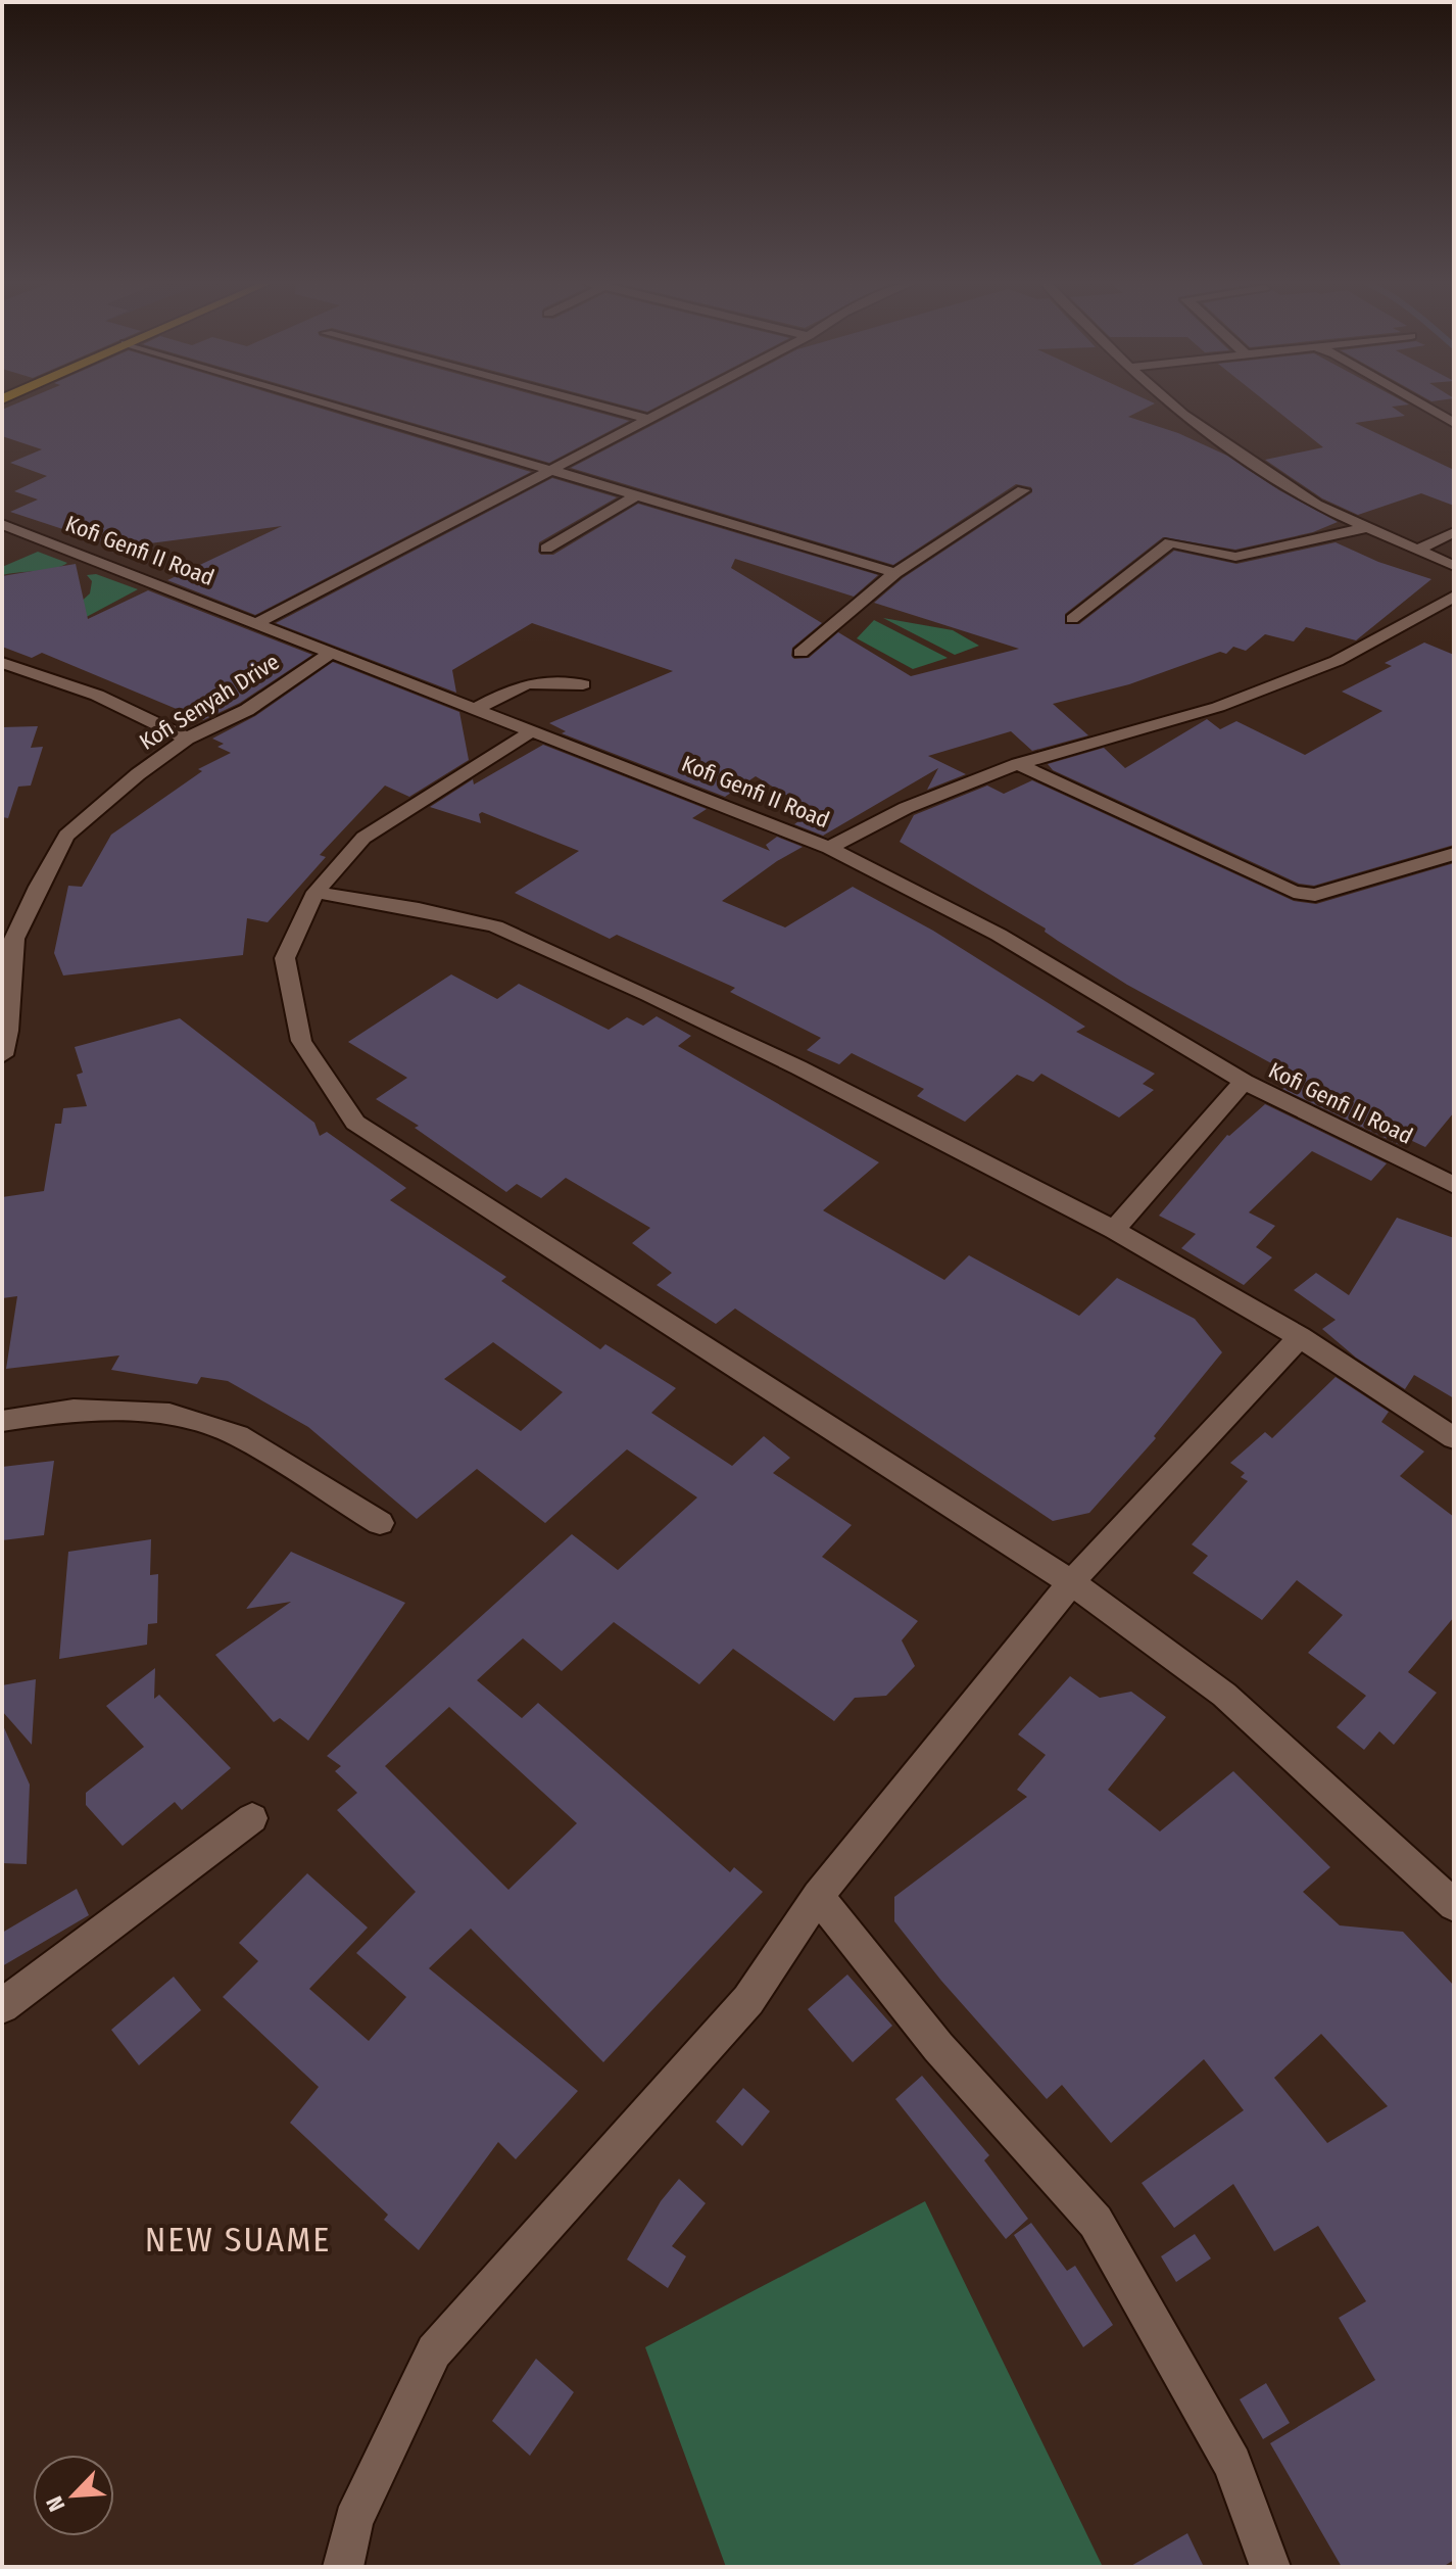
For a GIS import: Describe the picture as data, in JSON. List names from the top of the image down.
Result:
{
  "streets": {
    "street": ["Kofi Genfi II Road", "Kofi Senyah Drive"]
  },
  "crossings": [
    ["Kofi Genfi II Road", "Kofi Senyah Drive"]
  ],
  "districts": ["NEW SUAME"],
  "north": "bottom left"
}
